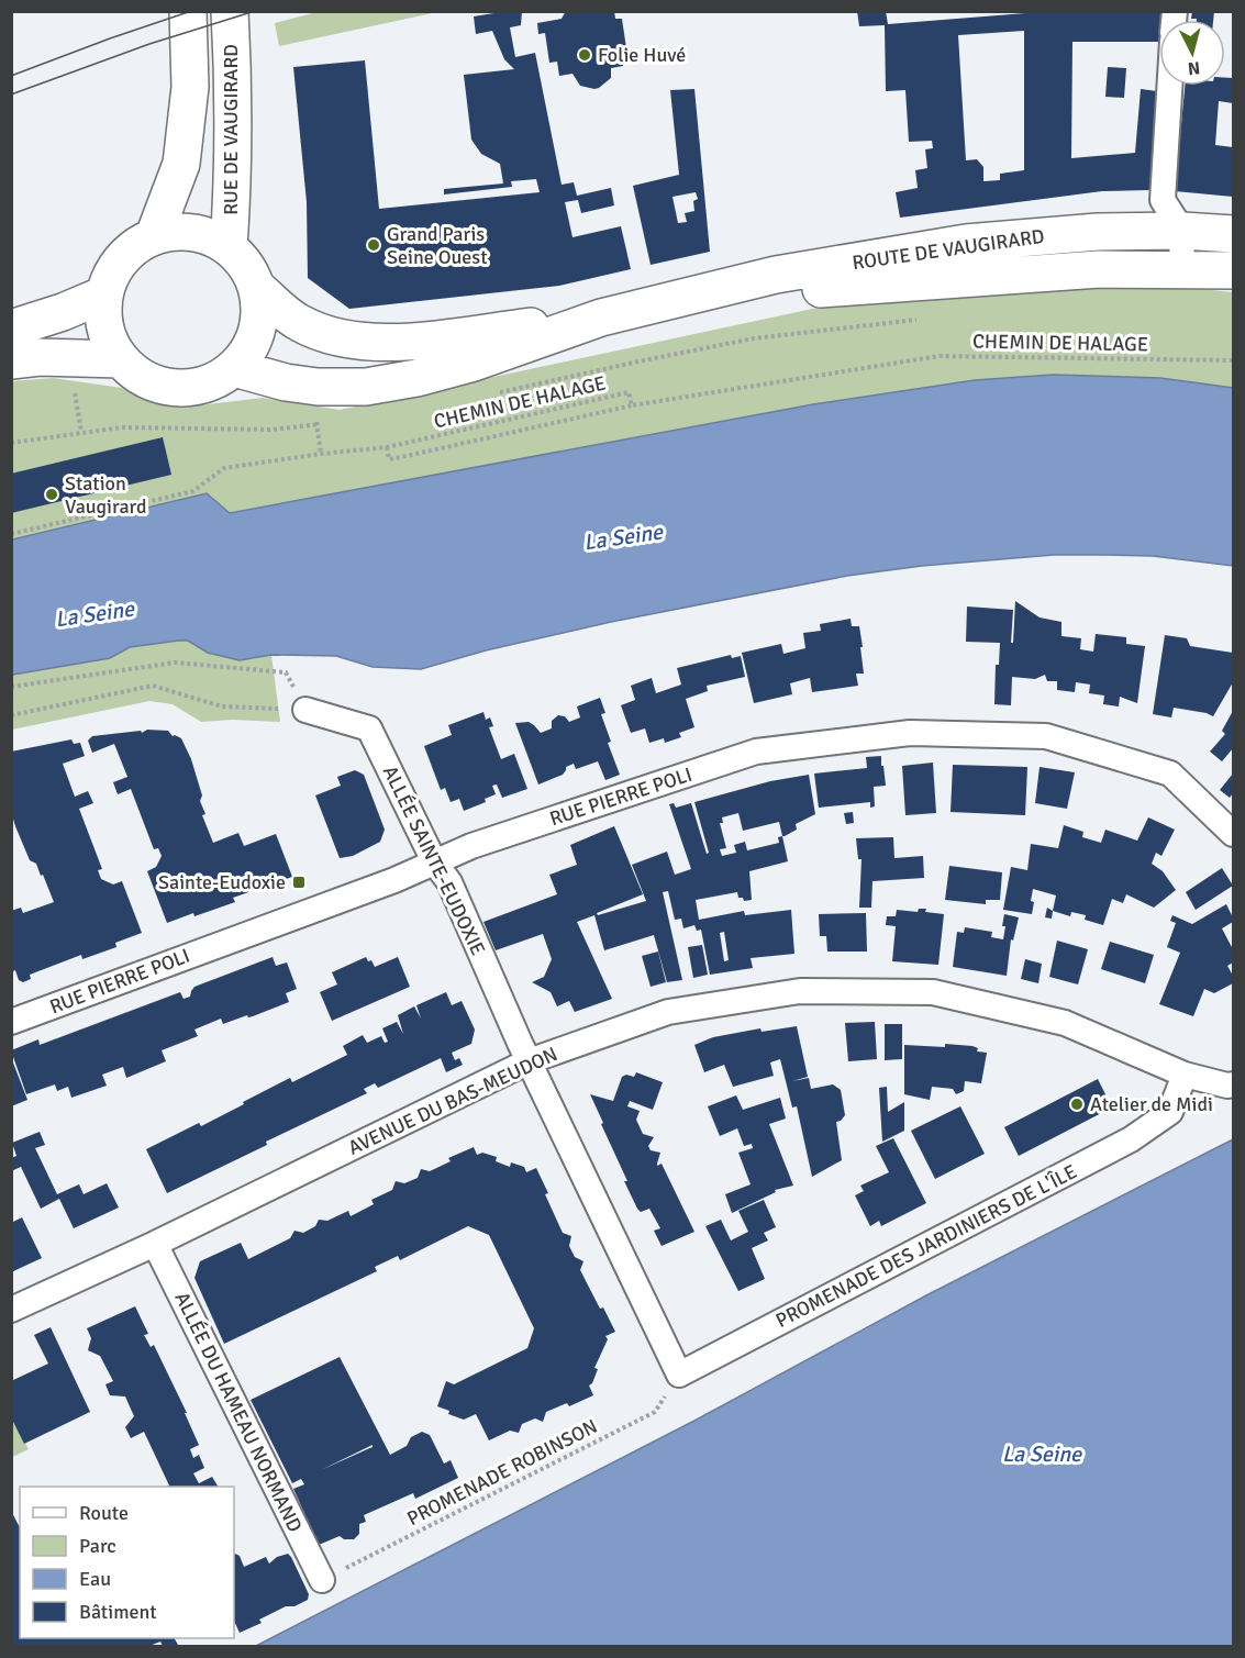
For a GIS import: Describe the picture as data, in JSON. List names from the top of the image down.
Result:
{
  "streets": {
    "main road": ["RUE DE VAUGIRARD", "ROUTE DE VAUGIRARD"],
    "street": [
      "RUE PIERRE POLI",
      "ALLÉE SAINTE-EUDOXIE",
      "AVENUE DU BAS-MEUDON",
      "PROMENADE DES JARDINIERS DE L'ÎLE",
      "ALLÉE DU HAMEAU NORMAND"
    ],
    "path": ["CHEMIN DE HALAGE", "PROMENADE ROBINSON"]
  },
  "crossings": [
    ["RUE DE VAUGIRARD", "ROUTE DE VAUGIRARD"],
    ["RUE PIERRE POLI", "ALLÉE SAINTE-EUDOXIE"],
    ["ALLÉE SAINTE-EUDOXIE", "AVENUE DU BAS-MEUDON"],
    ["ALLÉE SAINTE-EUDOXIE", "PROMENADE DES JARDINIERS DE L'ÎLE"],
    ["ALLÉE SAINTE-EUDOXIE", "PROMENADE ROBINSON"],
    ["AVENUE DU BAS-MEUDON", "PROMENADE DES JARDINIERS DE L'ÎLE"],
    ["AVENUE DU BAS-MEUDON", "ALLÉE DU HAMEAU NORMAND"],
    ["PROMENADE DES JARDINIERS DE L'ÎLE", "PROMENADE ROBINSON"],
    ["ALLÉE DU HAMEAU NORMAND", "PROMENADE ROBINSON"]
  ],
  "water": ["La Seine"],
  "places": {
    "other": [
      "Folie Huvé",
      "Grand Paris Seine Ouest",
      "Station Vaugirard",
      "Atelier de Midi"
    ],
    "transit": ["Sainte-Eudoxie"]
  },
  "legend": [
    "Route",
    "Parc",
    "Eau",
    "Bâtiment"
  ],
  "north": "bottom"
}
